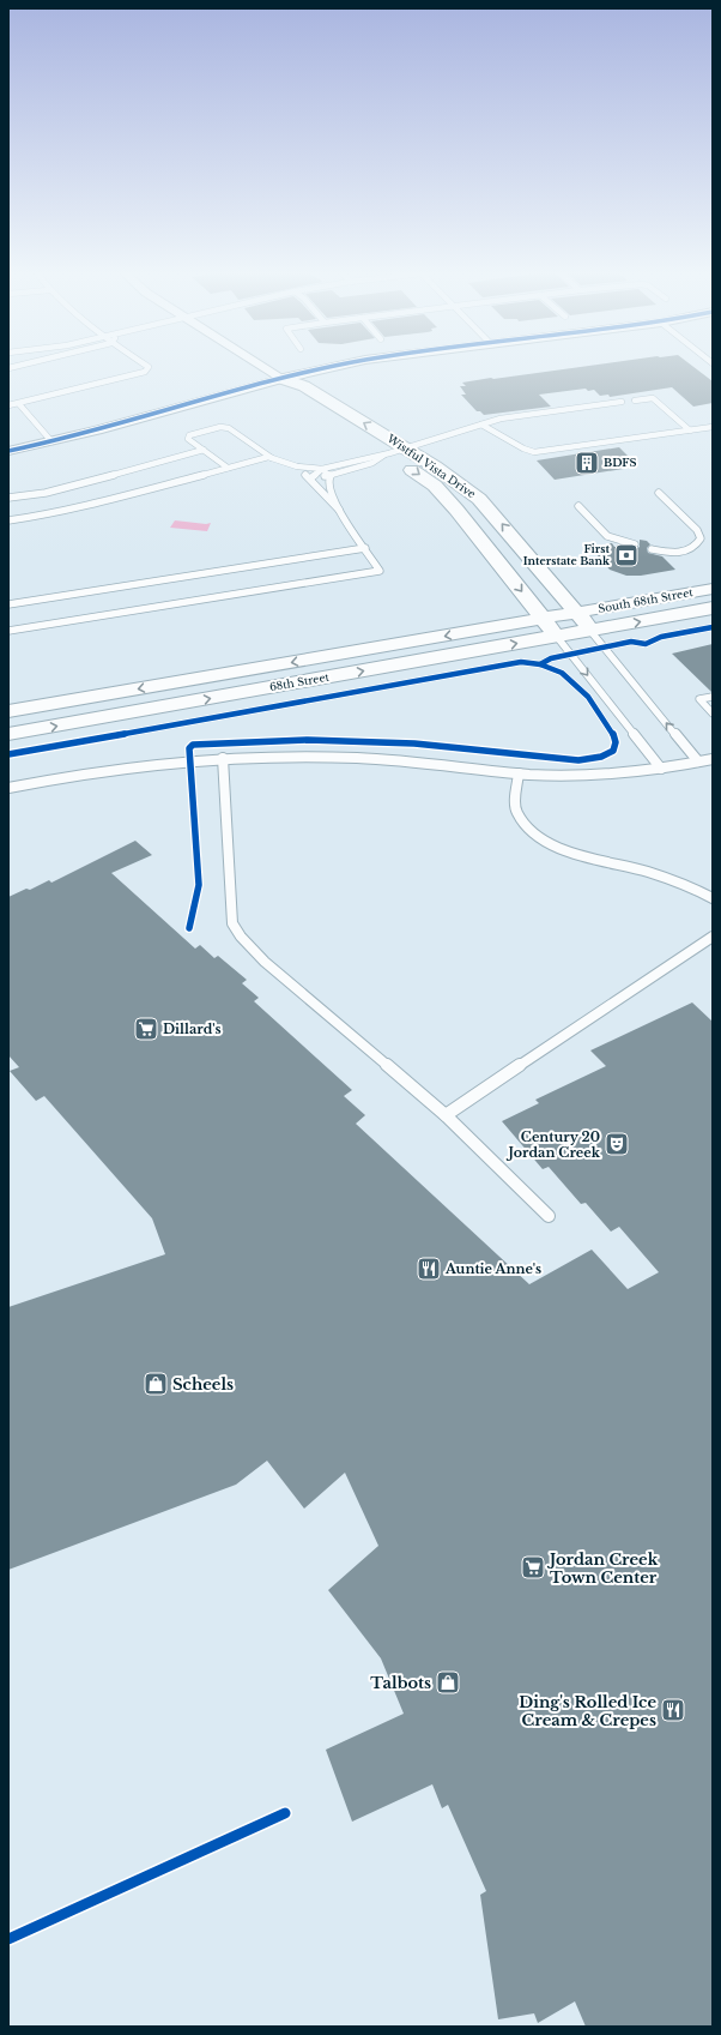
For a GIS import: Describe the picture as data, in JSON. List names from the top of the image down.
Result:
{
  "streets": {
    "street": ["Wistful Vista Drive", "South 68th Street", "68th Street"]
  },
  "crossings": [
    ["Wistful Vista Drive", "South 68th Street"],
    ["Wistful Vista Drive", "68th Street"],
    ["South 68th Street", "68th Street"]
  ],
  "places": {
    "building": ["BDFS"],
    "bank": ["First Interstate Bank"],
    "supermarket": ["Dillard's", "Jordan Creek Town Center"],
    "theatre": ["Century 20 Jordan Creek"],
    "restaurant": ["Auntie Anne's", "Ding's Rolled Ice Cream & Crepes"],
    "shop": ["Scheels", "Talbots"]
  }
}
